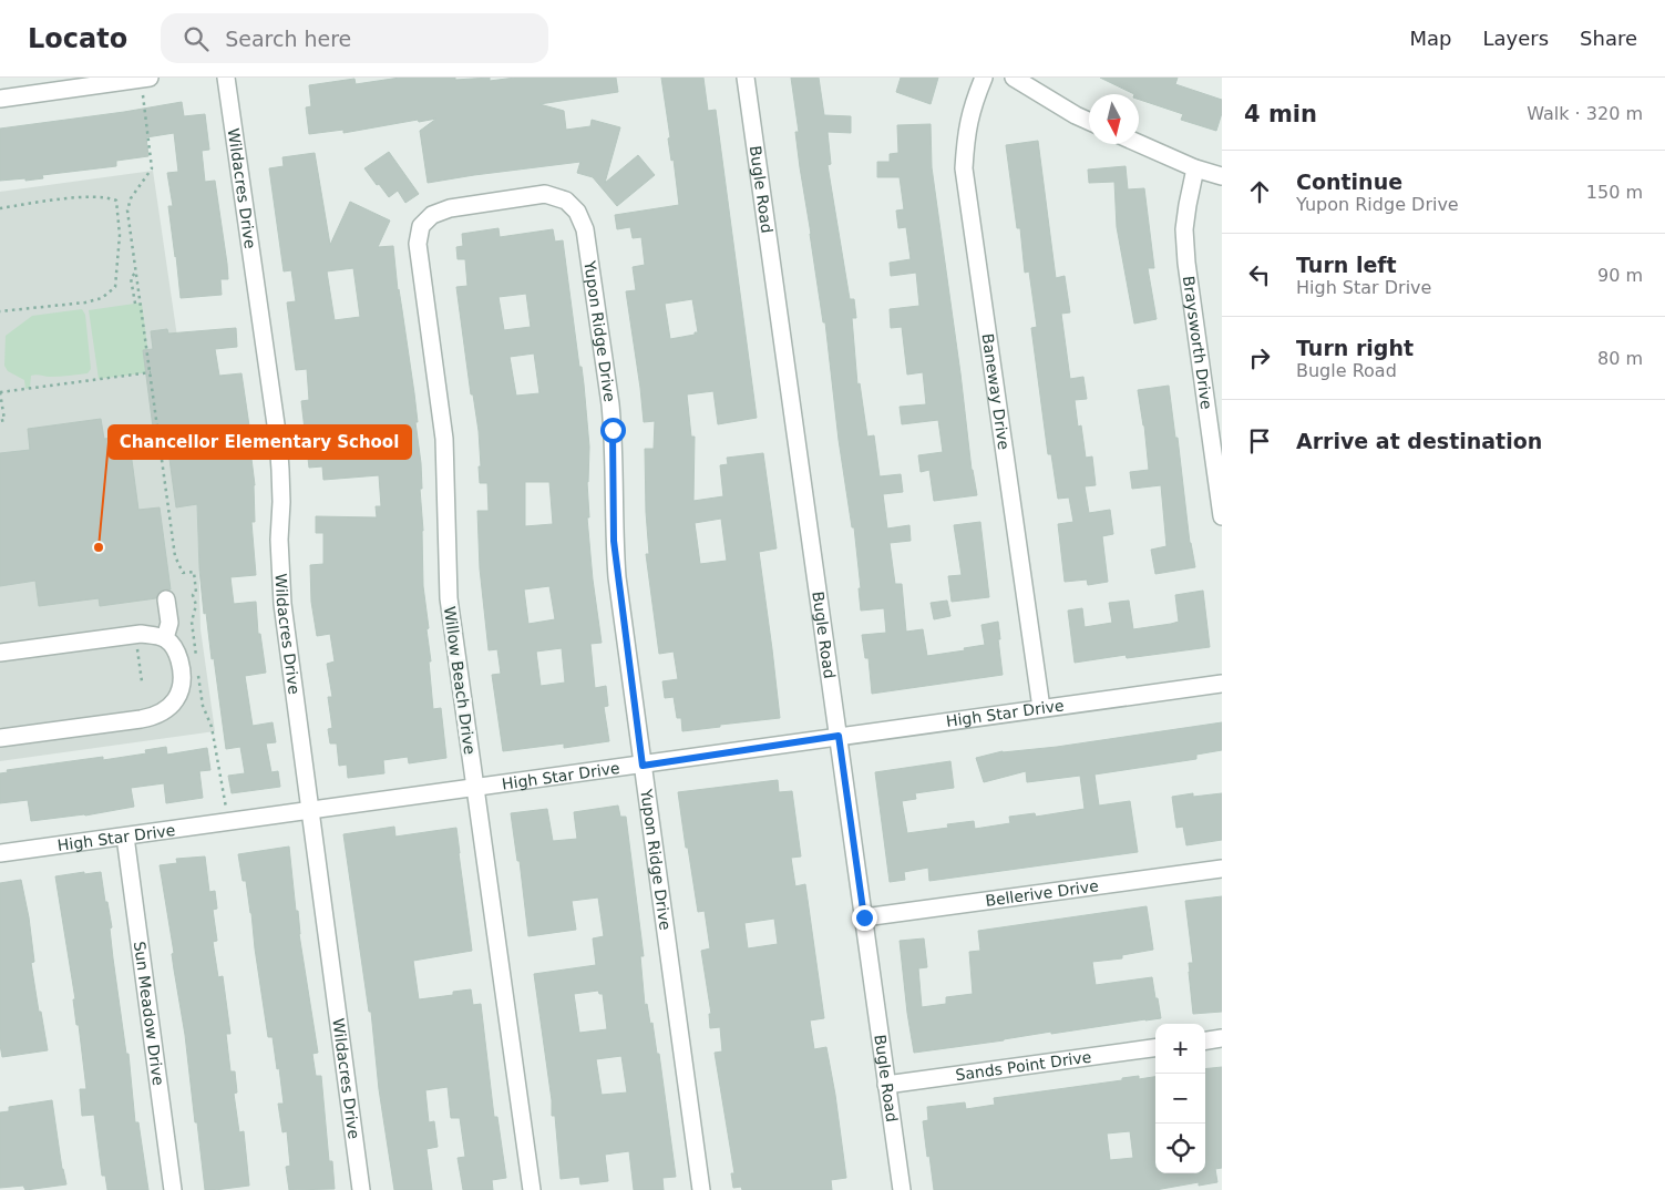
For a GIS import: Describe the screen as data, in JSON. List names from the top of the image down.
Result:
{
  "streets": {
    "street": [
      "Wildacres Drive",
      "Bugle Road",
      "Yupon Ridge Drive",
      "Braysworth Drive",
      "Baneway Drive",
      "Willow Beach Drive",
      "High Star Drive",
      "Bellerive Drive",
      "Sun Meadow Drive",
      "Sands Point Drive"
    ]
  },
  "crossings": [
    ["Wildacres Drive", "High Star Drive"],
    ["Bugle Road", "High Star Drive"],
    ["Bugle Road", "Bellerive Drive"],
    ["Bugle Road", "Sands Point Drive"],
    ["Yupon Ridge Drive", "Willow Beach Drive"],
    ["Yupon Ridge Drive", "High Star Drive"],
    ["Baneway Drive", "High Star Drive"],
    ["Willow Beach Drive", "High Star Drive"],
    ["High Star Drive", "Sun Meadow Drive"]
  ],
  "places": ["Chancellor Elementary School"],
  "north": "bottom",
  "page": {
    "header": "Locato",
    "search": "Search here",
    "nav": ["Map", "Layers", "Share"],
    "heading": ["4 min", "Walk · 320 m"],
    "list": [
      ["Continue", "Yupon Ridge Drive", "150 m"],
      ["Turn left", "High Star Drive", "90 m"],
      ["Turn right", "Bugle Road", "80 m"],
      "Arrive at destination"
    ],
    "map_buttons": ["+", "−"]
  }
}
